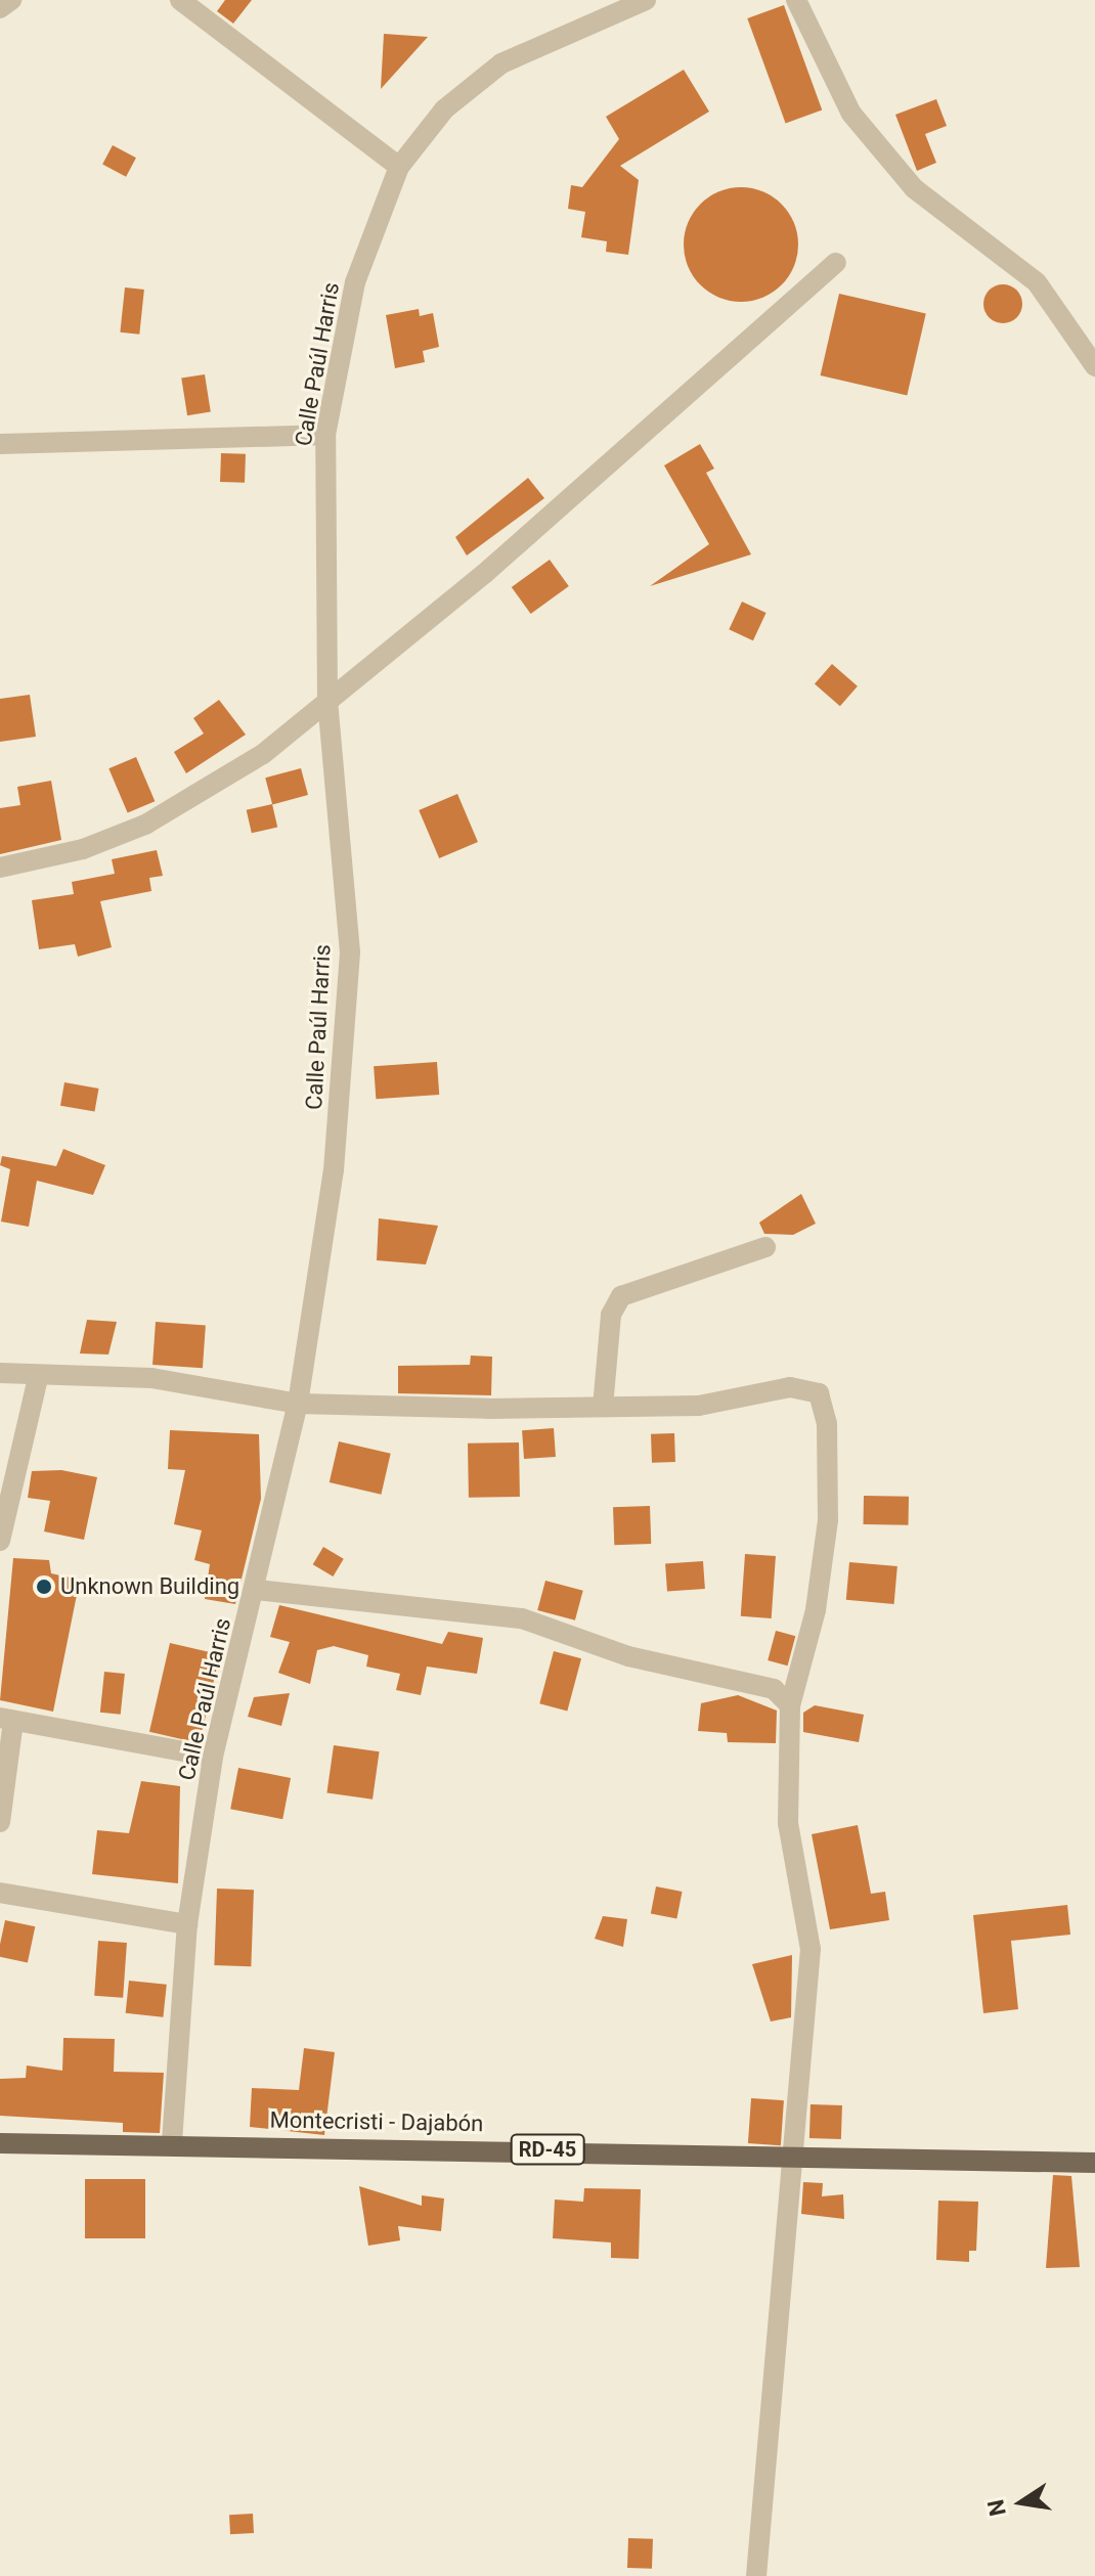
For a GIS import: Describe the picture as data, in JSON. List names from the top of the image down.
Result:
{
  "streets": {
    "main road": ["Montecristi - Dajabón", "RD-45"],
    "street": ["Calle Paúl Harris"]
  },
  "crossings": [
    ["Calle Paúl Harris", "Montecristi - Dajabón"]
  ],
  "places": ["Unknown Building"],
  "north": "left"
}
